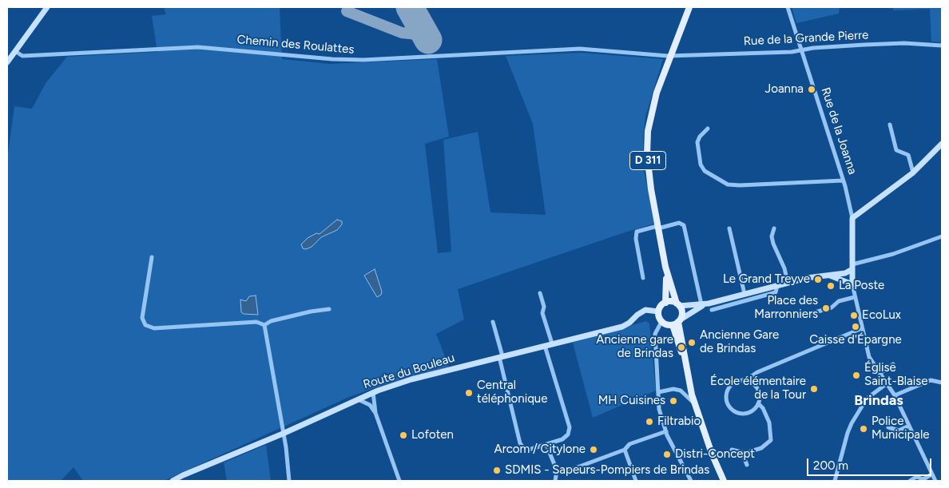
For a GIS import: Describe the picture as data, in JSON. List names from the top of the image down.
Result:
{
  "streets": {
    "main road": ["Rue de la Joanna", "D 311", "Route du Bouleau"],
    "street": ["Rue de la Grande Pierre", "Chemin des Roulattes"]
  },
  "crossings": [
    ["Rue de la Grande Pierre", "Chemin des Roulattes"],
    ["Rue de la Grande Pierre", "Rue de la Joanna"],
    ["Rue de la Grande Pierre", "D 311"],
    ["Chemin des Roulattes", "D 311"],
    ["D 311", "Route du Bouleau"]
  ],
  "districts": ["Brindas"],
  "places": [
    "Joanna",
    "Le Grand Treyve",
    "La Poste",
    "Place des Marronniers",
    "EcoLux",
    "Caisse d'Épargne",
    "Ancienne Gare de Brindas",
    "Ancienne gare de Brindas",
    "Église Saint-Blaise",
    "École élémentaire de la Tour",
    "Central téléphonique",
    "MH Cuisines",
    "Filtrabio",
    "Police Municipale",
    "Lofoten",
    "Arcom / Citylone",
    "Distri-Concept",
    "SDMIS - Sapeurs-Pompiers de Brindas"
  ],
  "scale_bar": "200 m"
}
